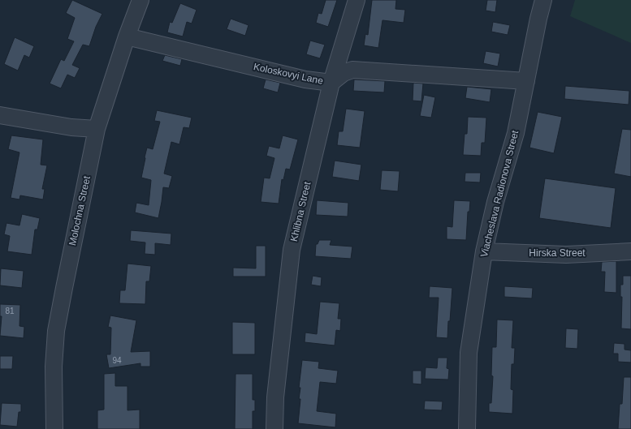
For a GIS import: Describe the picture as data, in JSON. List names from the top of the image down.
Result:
{
  "streets": {
    "street": [
      "Koloskovyi Lane",
      "Viacheslava Radionova Street",
      "Molochna Street",
      "Khlibna Street",
      "Hirska Street"
    ]
  },
  "crossings": [
    ["Koloskovyi Lane", "Viacheslava Radionova Street"],
    ["Koloskovyi Lane", "Molochna Street"],
    ["Koloskovyi Lane", "Khlibna Street"],
    ["Viacheslava Radionova Street", "Hirska Street"]
  ],
  "house_numbers": ["81", "94"]
}
